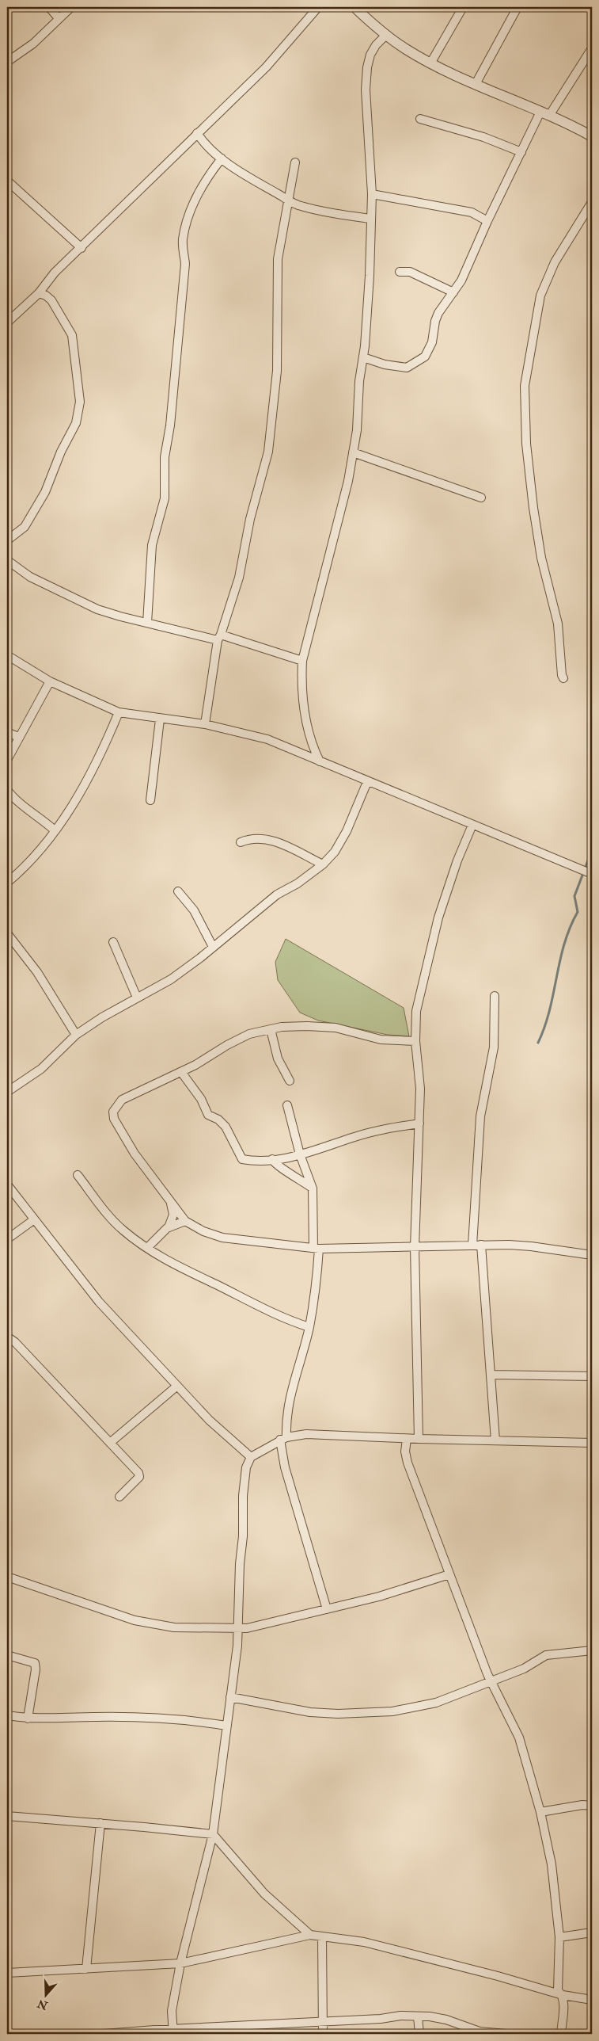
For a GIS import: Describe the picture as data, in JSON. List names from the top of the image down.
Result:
{
  "north": "bottom"
}
